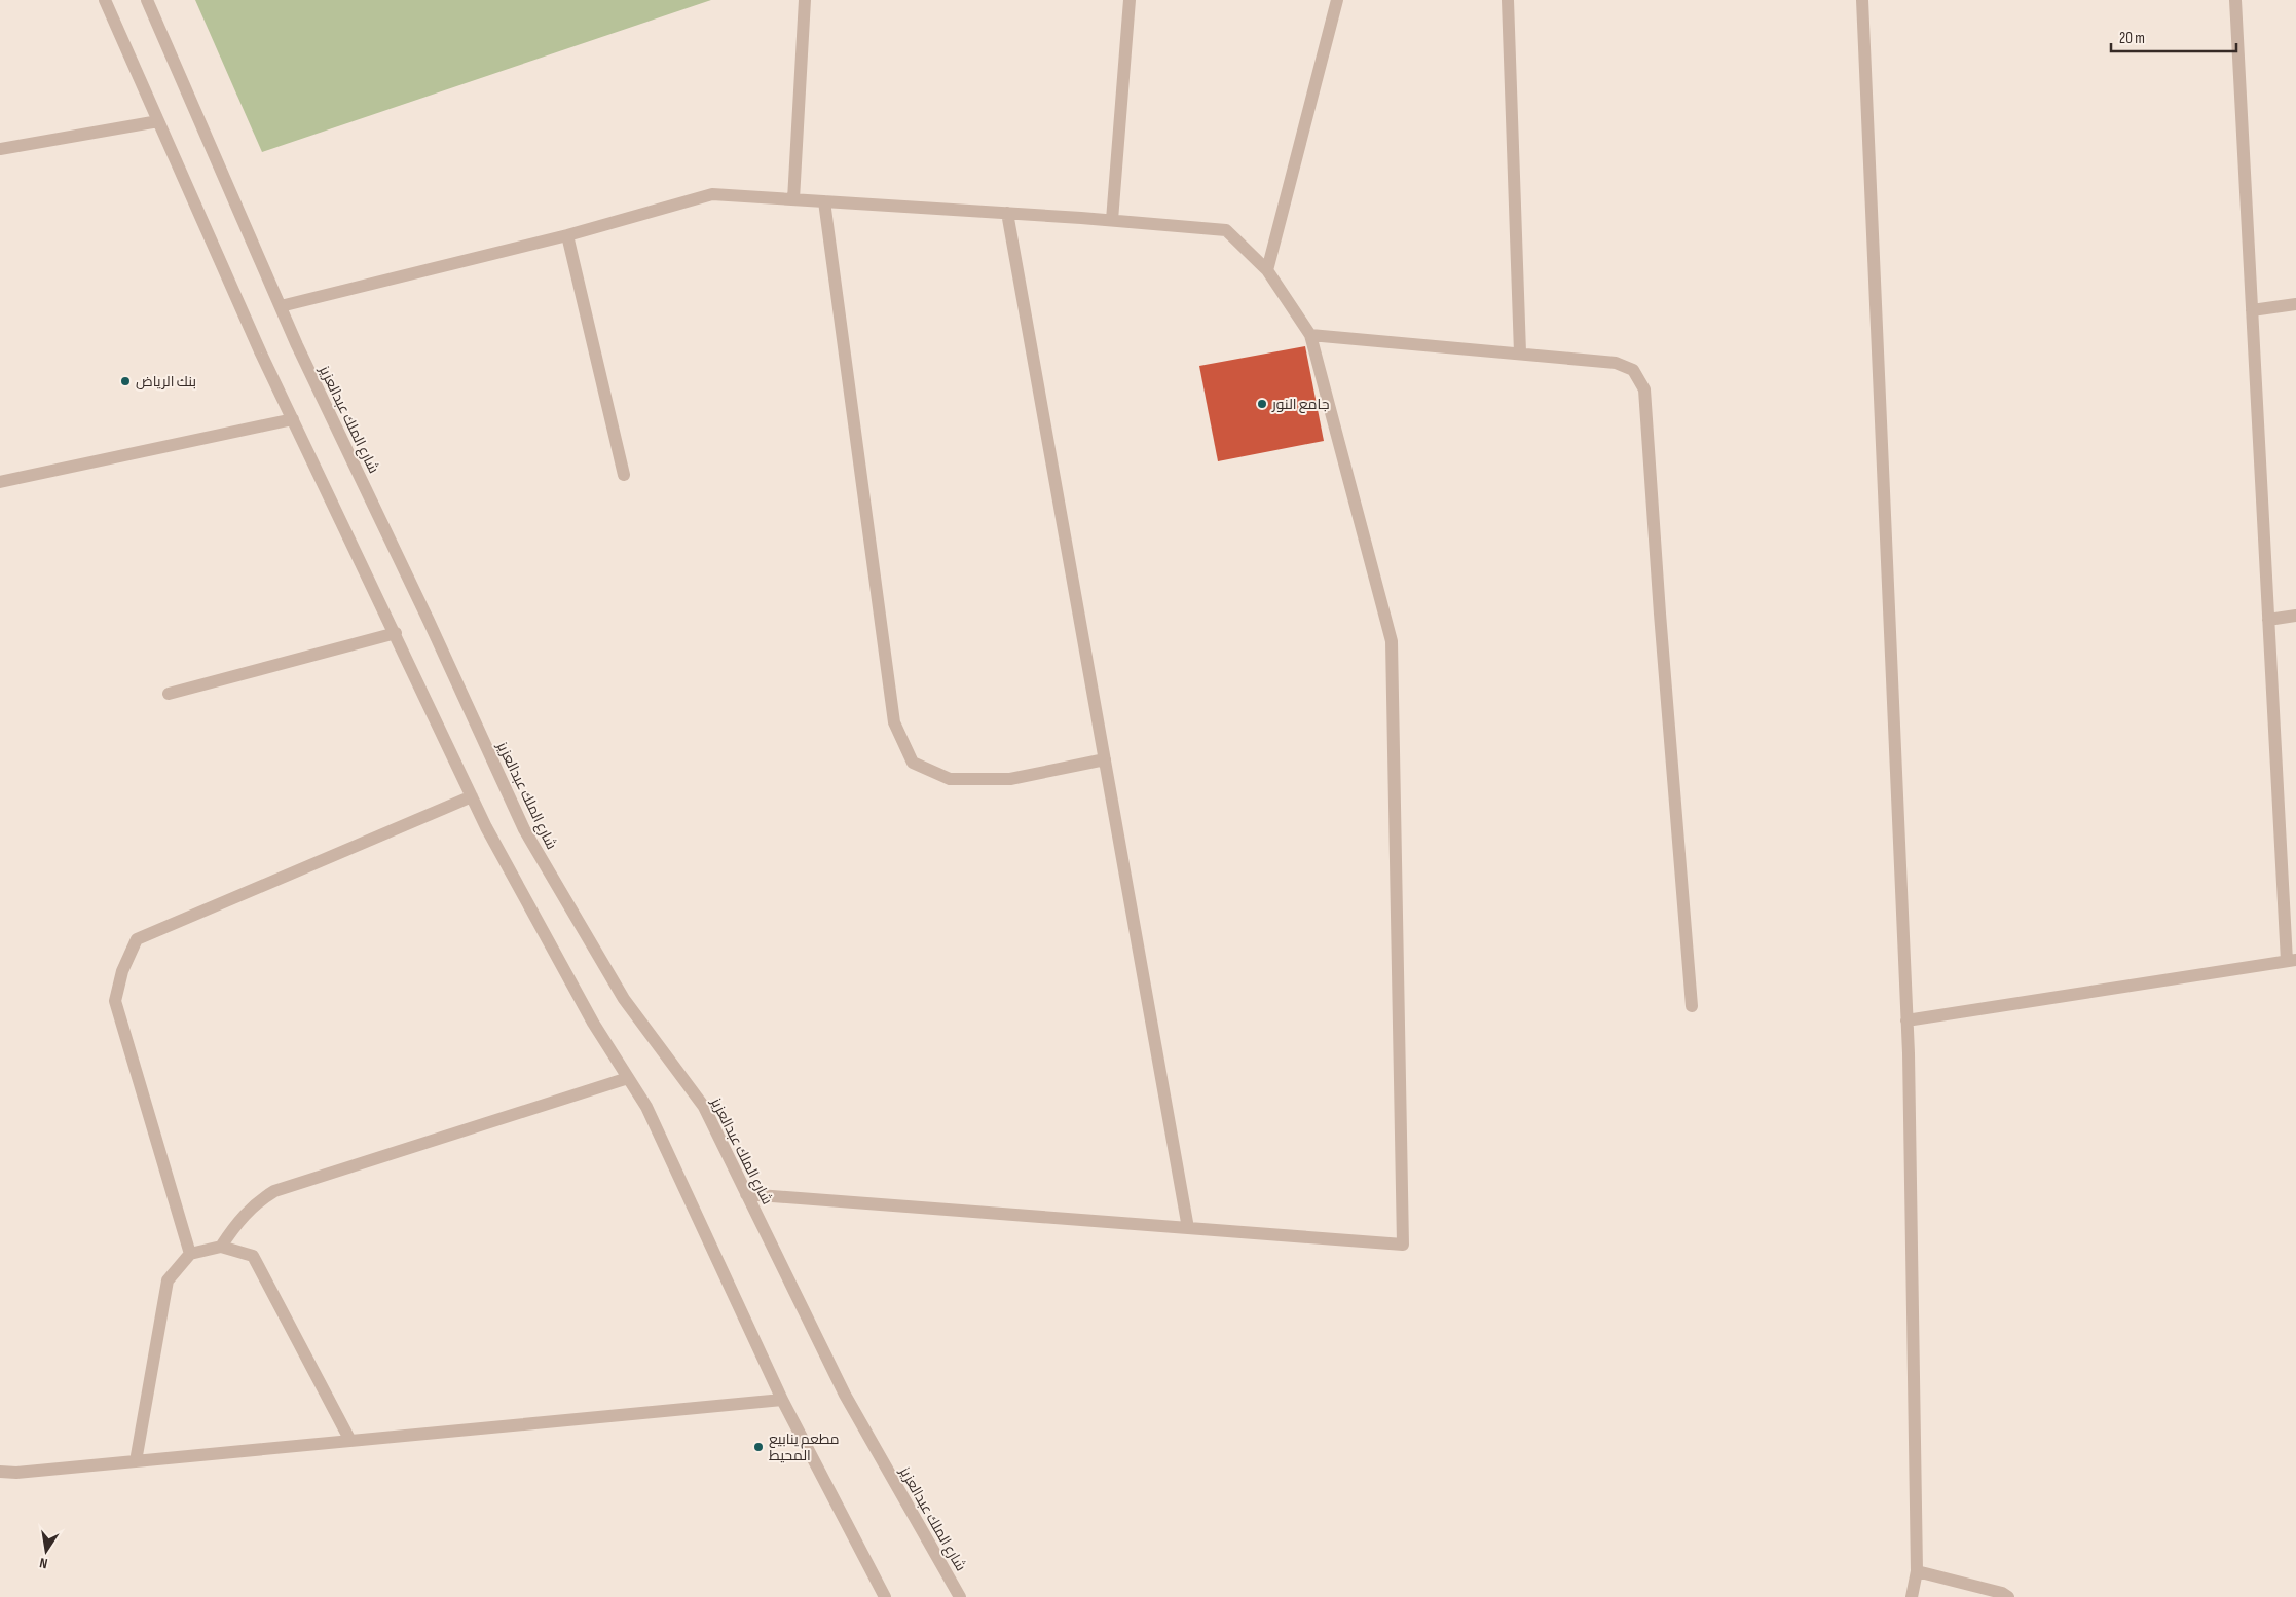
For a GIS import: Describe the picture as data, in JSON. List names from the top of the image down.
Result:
{
  "streets": {
    "street": ["شارع الملك عبدالعزيز"]
  },
  "places": ["بنك الرياض", "جامع النور", "مطعم ينابيع المحيط"],
  "scale_bar": "20 m",
  "north": "bottom"
}
